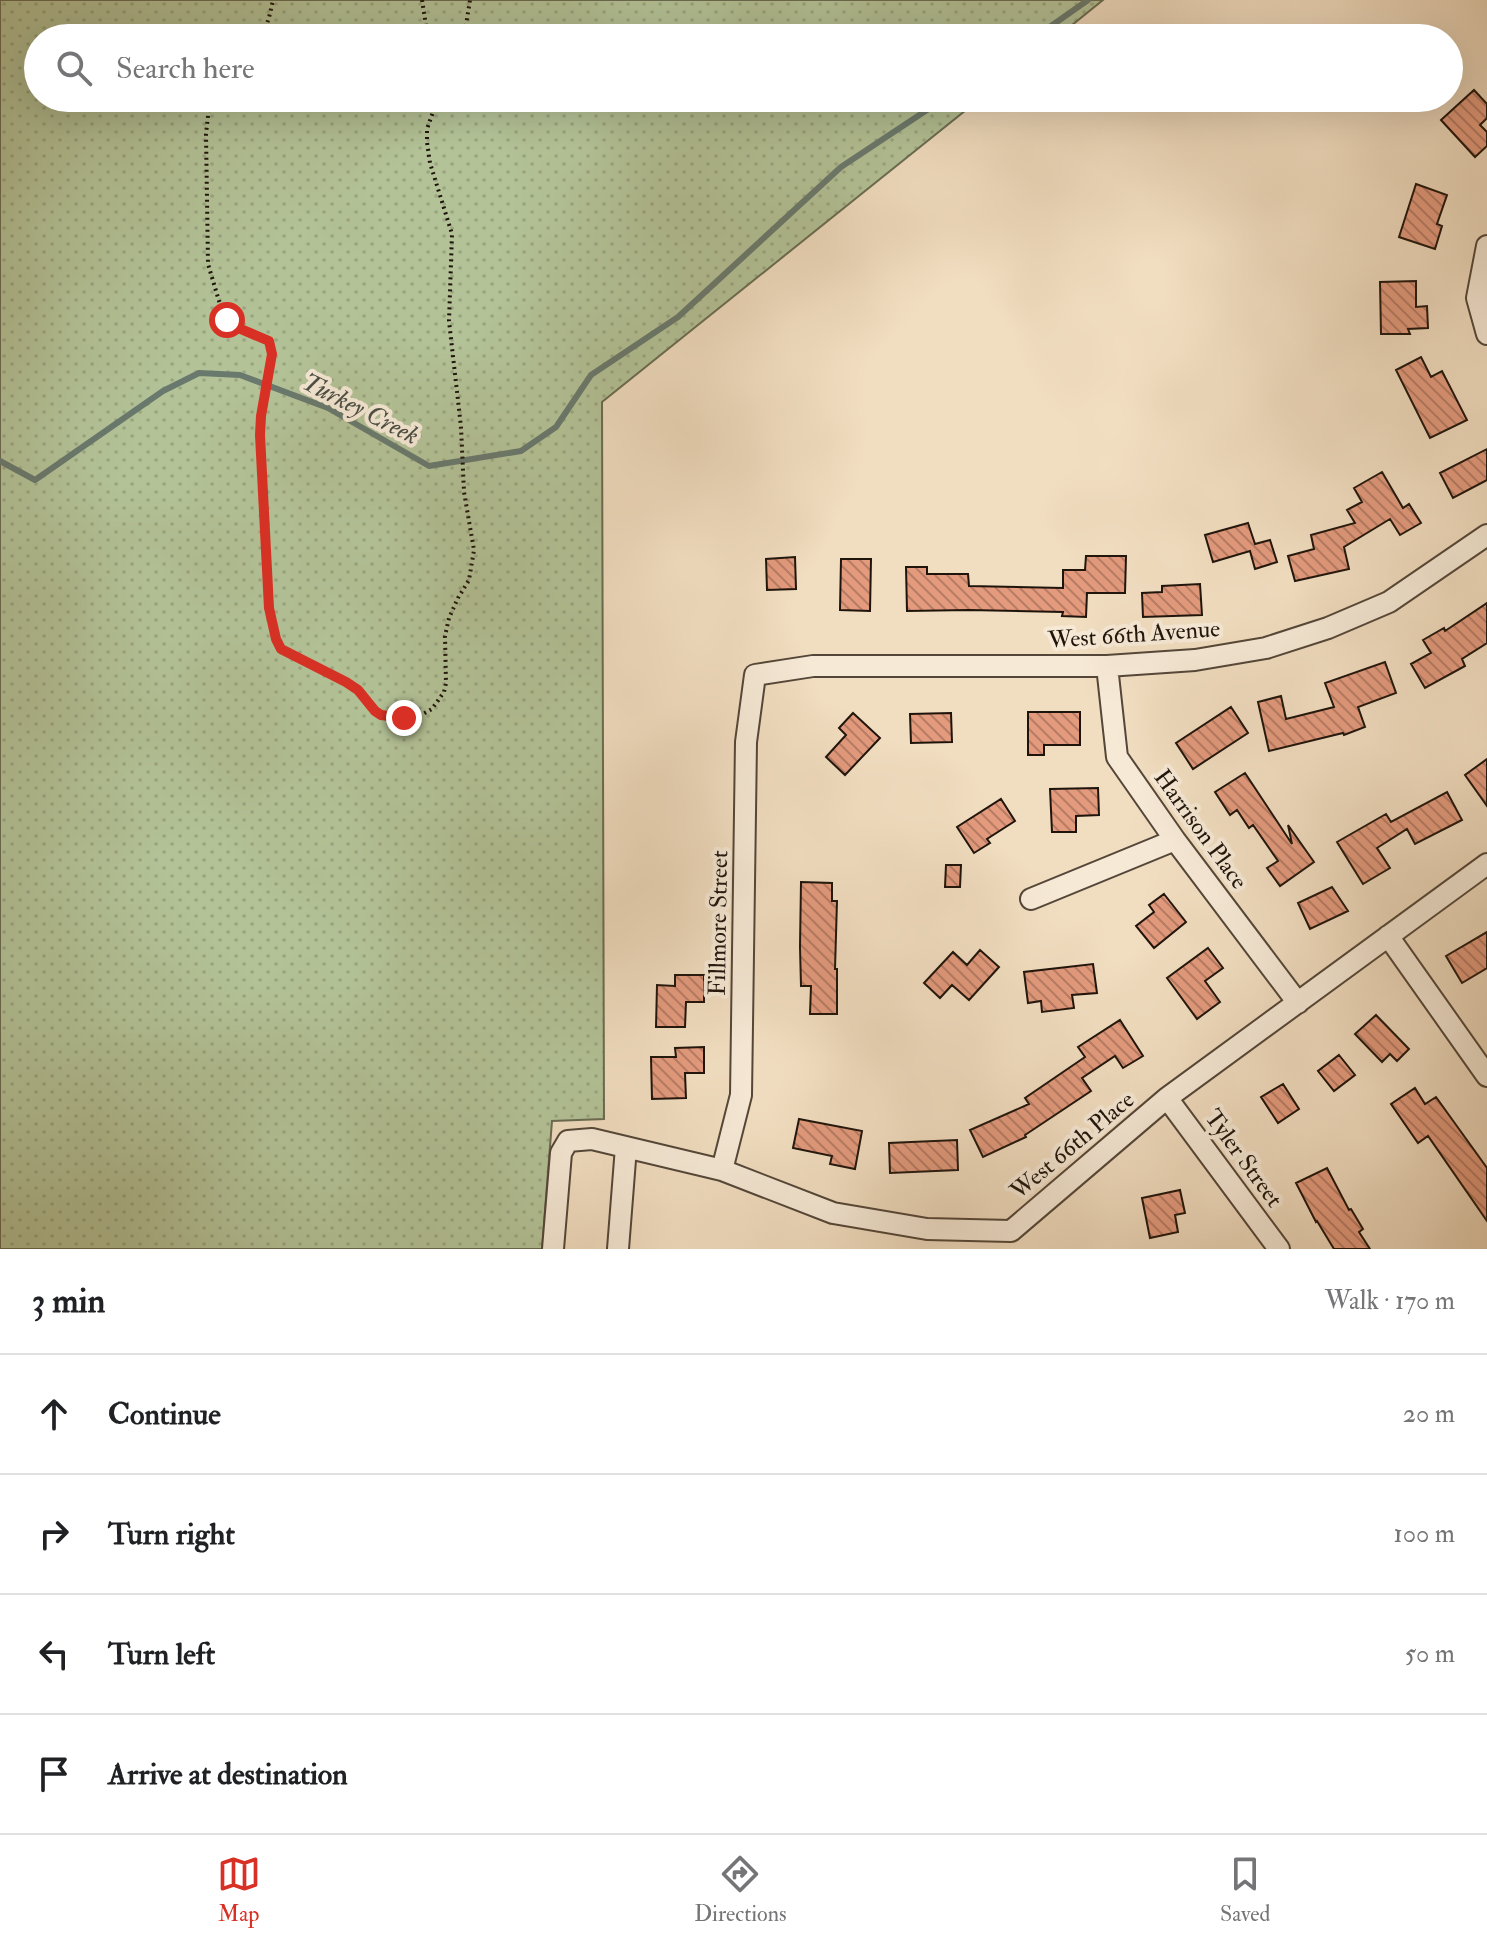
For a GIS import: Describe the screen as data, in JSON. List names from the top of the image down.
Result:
{
  "streets": {
    "street": [
      "West 66th Avenue",
      "Harrison Place",
      "Fillmore Street",
      "West 66th Place",
      "Tyler Street"
    ]
  },
  "crossings": [
    ["West 66th Avenue", "Harrison Place"],
    ["West 66th Avenue", "Fillmore Street"],
    ["Harrison Place", "West 66th Place"],
    ["Fillmore Street", "West 66th Place"],
    ["West 66th Place", "Tyler Street"]
  ],
  "water": ["Turkey Creek"],
  "page": {
    "search": "Search here",
    "heading": ["3 min", "Walk · 170 m"],
    "list": [
      ["Continue", "20 m"],
      ["Turn right", "100 m"],
      ["Turn left", "50 m"],
      "Arrive at destination"
    ],
    "nav": ["Map", "Directions", "Saved"]
  }
}
